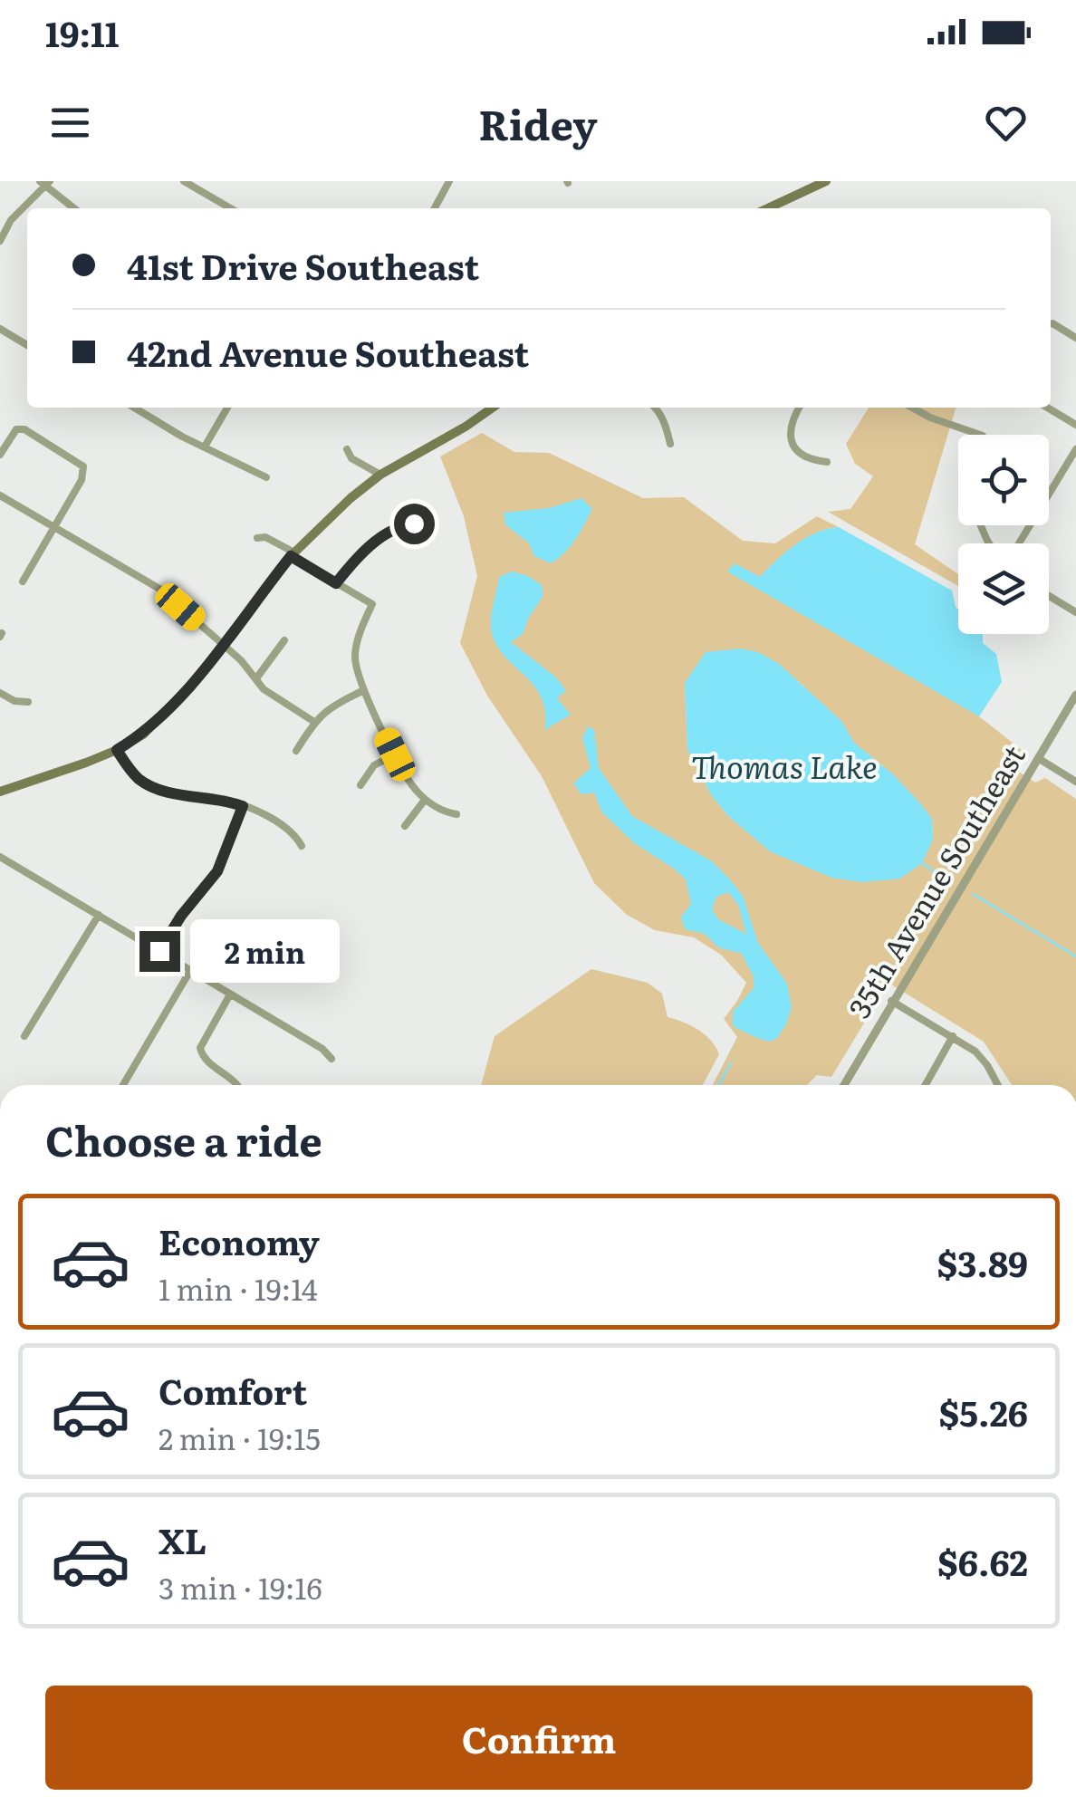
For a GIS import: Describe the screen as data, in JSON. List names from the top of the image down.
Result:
{
  "streets": {
    "street": ["35th Avenue Southeast"]
  },
  "water": ["Thomas Lake"],
  "page": {
    "status": "19:11",
    "header": "Ridey",
    "banner": ["41st Drive Southeast", "42nd Avenue Southeast"],
    "bubble": "2 min",
    "heading": "Choose a ride",
    "list": [
      {
        "name": "Economy",
        "note": "1 min · 19:14",
        "value": "$3.89"
      },
      {
        "name": "Comfort",
        "note": "2 min · 19:15",
        "value": "$5.26"
      },
      {
        "name": "XL",
        "note": "3 min · 19:16",
        "value": "$6.62"
      }
    ],
    "buttons": "Confirm"
  }
}
